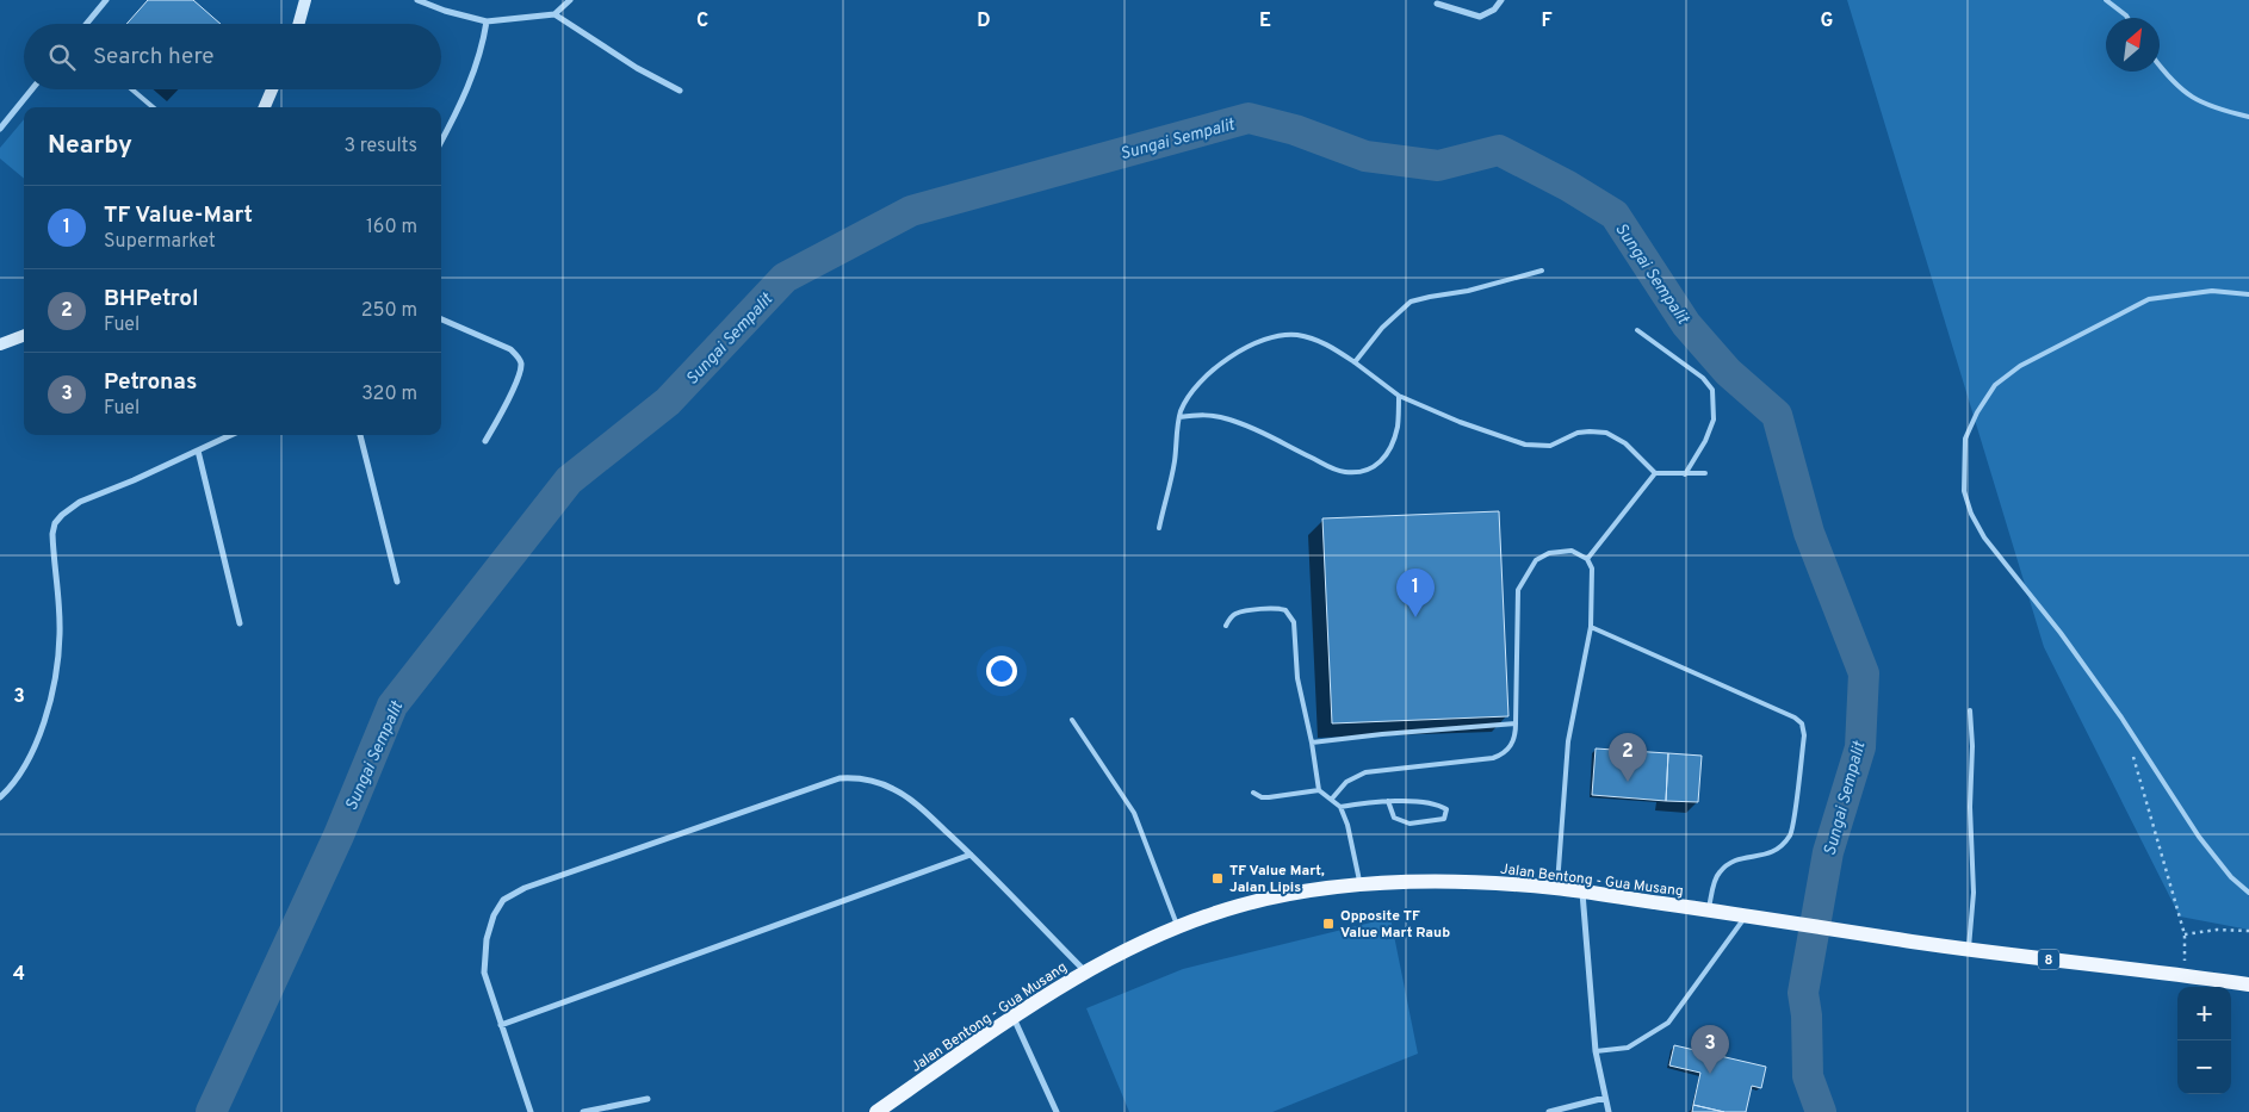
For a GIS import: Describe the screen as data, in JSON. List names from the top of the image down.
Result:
{
  "streets": {
    "main road": ["Jalan Bentong - Gua Musang", "8"]
  },
  "water": ["Sungai Sempalit"],
  "places": {
    "transit": ["TF Value Mart, Jalan Lipis", "Opposite TF Value Mart Raub"]
  },
  "north": "top right",
  "page": {
    "search": "Search here",
    "heading": ["Nearby", "3 results"],
    "list": [
      {
        "mark": "1",
        "name": "TF Value-Mart",
        "note": "Supermarket",
        "value": "160 m"
      },
      {
        "mark": "2",
        "name": "BHPetrol",
        "note": "Fuel",
        "value": "250 m"
      },
      {
        "mark": "3",
        "name": "Petronas",
        "note": "Fuel",
        "value": "320 m"
      }
    ],
    "pins": ["1", "2", "3"],
    "map_buttons": ["+", "−"]
  },
  "grid": {
    "columns": [
      "C",
      "D",
      "E",
      "F",
      "G"
    ],
    "rows": ["3", "4"]
  }
}
